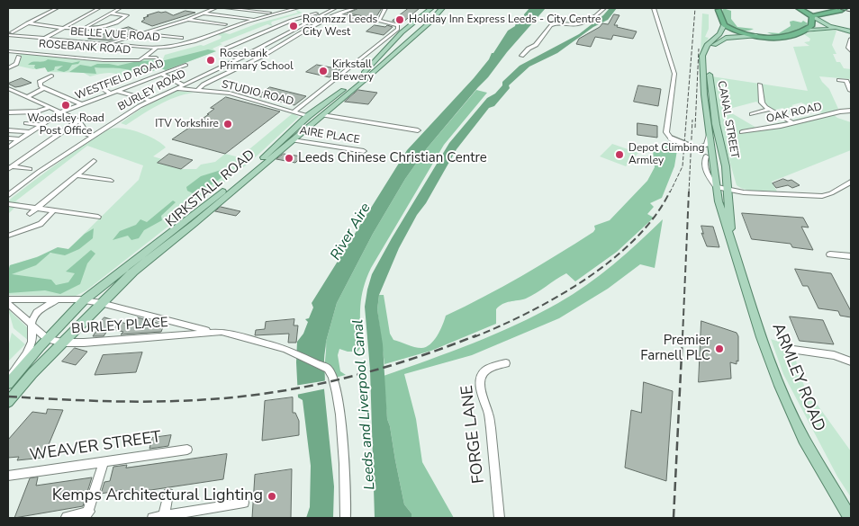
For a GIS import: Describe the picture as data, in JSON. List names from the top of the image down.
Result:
{
  "streets": {
    "main road": ["CANAL STREET", "KIRKSTALL ROAD", "ARMLEY ROAD"],
    "street": [
      "BELLE VUE ROAD",
      "ROSEBANK ROAD",
      "WESTFIELD ROAD",
      "BURLEY ROAD",
      "STUDIO ROAD",
      "OAK ROAD",
      "AIRE PLACE",
      "BURLEY PLACE",
      "FORGE LANE",
      "WEAVER STREET"
    ]
  },
  "crossings": [
    ["BELLE VUE ROAD", "ROSEBANK ROAD"],
    ["BURLEY ROAD", "STUDIO ROAD"],
    ["STUDIO ROAD", "KIRKSTALL ROAD"],
    ["CANAL STREET", "ARMLEY ROAD"],
    ["AIRE PLACE", "KIRKSTALL ROAD"],
    ["KIRKSTALL ROAD", "BURLEY PLACE"]
  ],
  "water": ["River Aire", "Leeds and Liverpool Canal"],
  "places": [
    "Holiday Inn Express Leeds - City Centre",
    "Roomzzz Leeds City West",
    "Rosebank Primary School",
    "Kirkstall Brewery",
    "Woodsley Road Post Office",
    "ITV Yorkshire",
    "Depot Climbing Armley",
    "Leeds Chinese Christian Centre",
    "Premier Farnell PLC",
    "Kemps Architectural Lighting"
  ]
}
